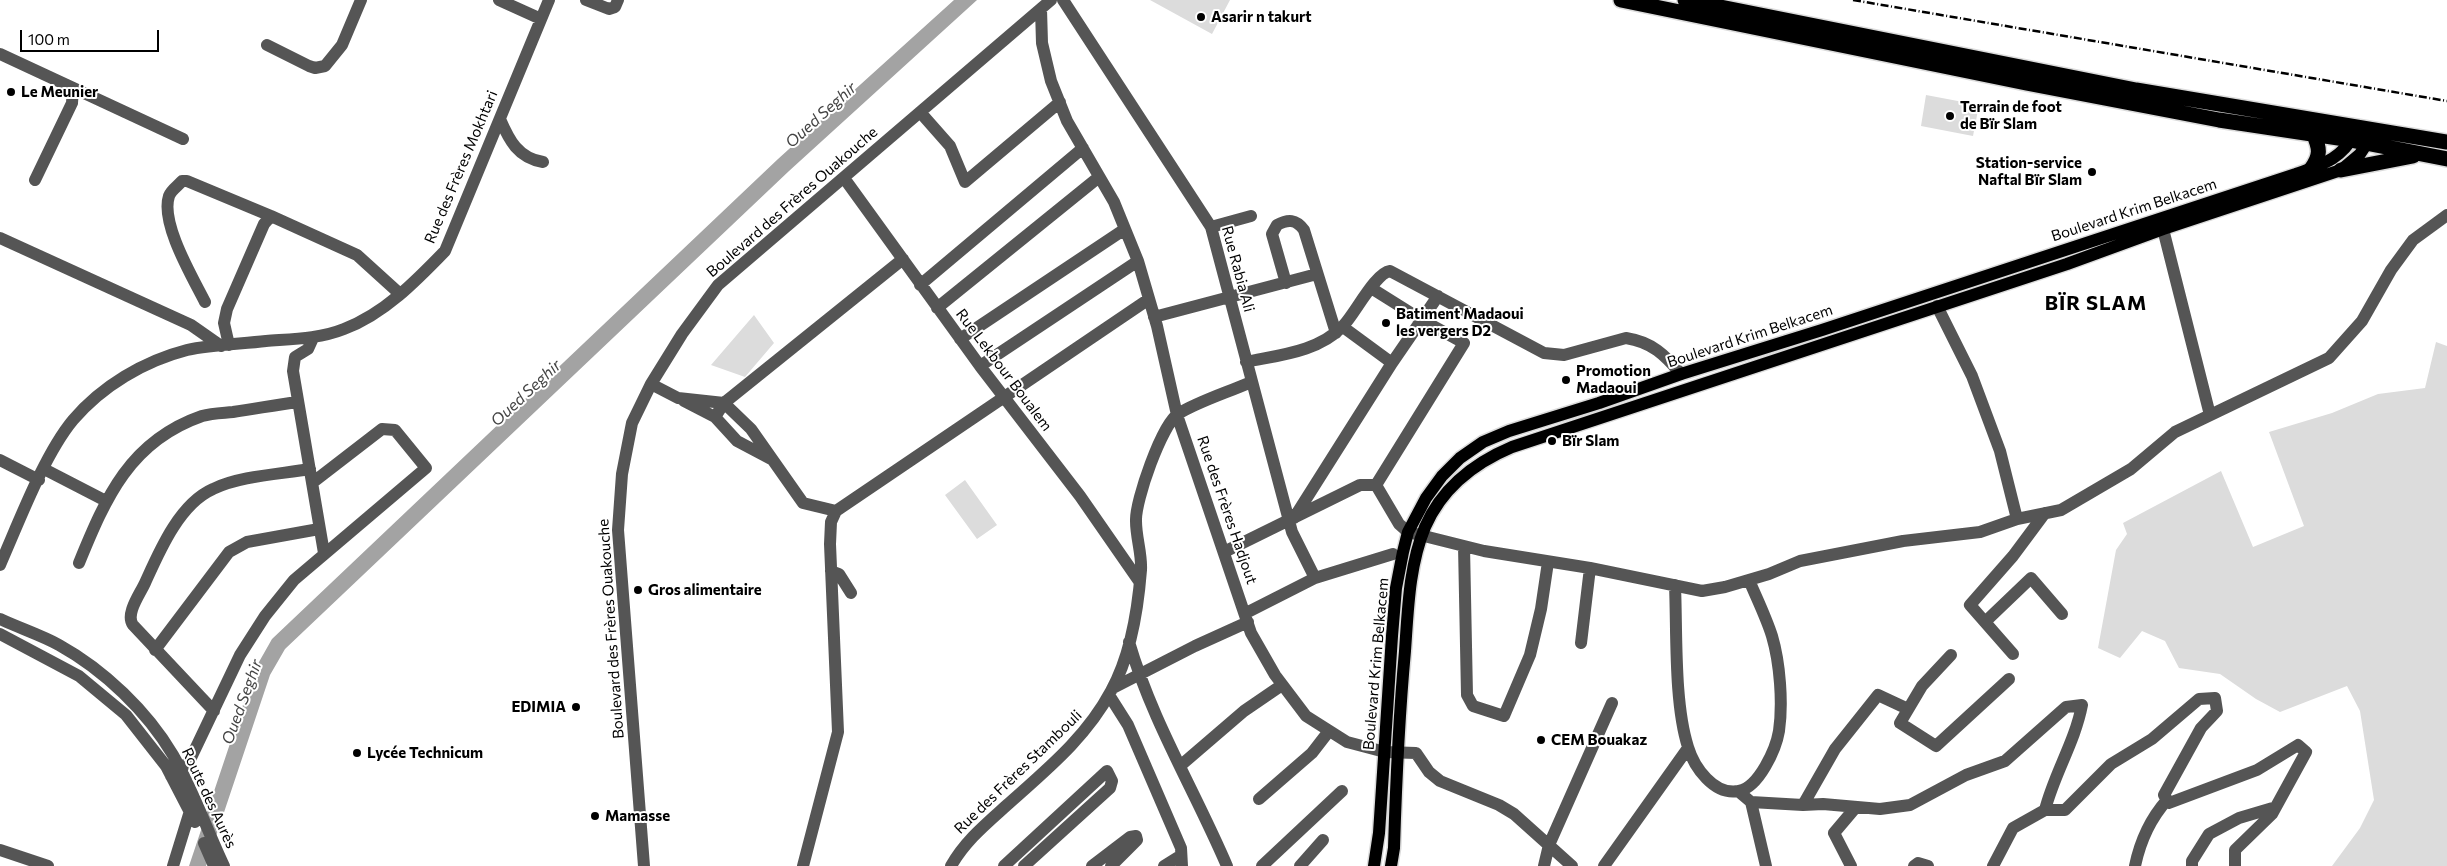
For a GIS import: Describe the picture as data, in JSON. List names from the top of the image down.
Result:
{
  "streets": {
    "main road": ["Boulevard Krim Belkacem"],
    "street": [
      "Rue des Frères Mokhtari",
      "Boulevard des Frères Ouakouche",
      "Rue Rabia Ali",
      "Rue Lekbour Boualem",
      "Rue des Frères Hadjout",
      "Rue des Frères Stambouli",
      "Route des Aurès"
    ]
  },
  "crossings": [
    ["Boulevard des Frères Ouakouche", "Rue Lekbour Boualem"],
    ["Boulevard des Frères Ouakouche", "Rue des Frères Hadjout"],
    ["Boulevard Krim Belkacem", "Rue des Frères Hadjout"],
    ["Rue Lekbour Boualem", "Rue des Frères Stambouli"],
    ["Rue des Frères Hadjout", "Rue des Frères Stambouli"]
  ],
  "districts": ["BÏR SLAM"],
  "water": ["Oued Seghir"],
  "places": [
    "Asarir n takurt",
    "Le Meunier",
    "Terrain de foot de Bïr Slam",
    "Station-service Naftal Bïr Slam",
    "Batiment Madaoui les vergers D2",
    "Promotion Madaoui",
    "Bïr Slam",
    "Gros alimentaire",
    "EDIMIA",
    "CEM Bouakaz",
    "Lycée Technicum",
    "Mamasse"
  ],
  "scale_bar": "100 m"
}
